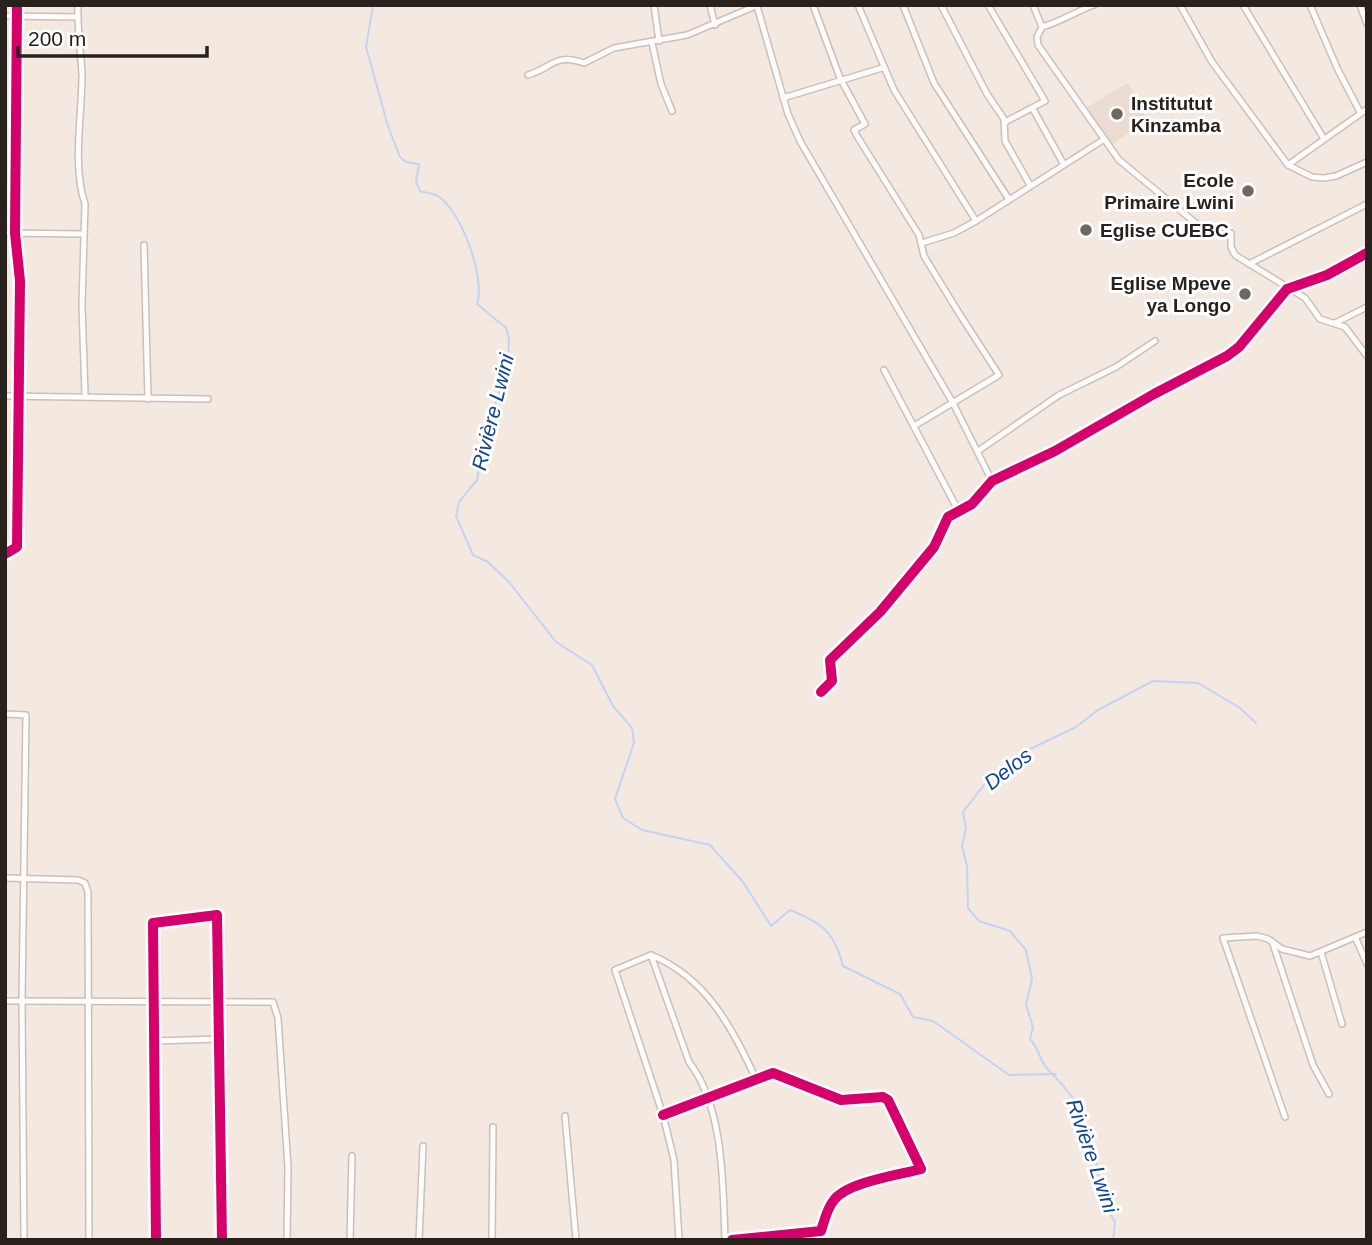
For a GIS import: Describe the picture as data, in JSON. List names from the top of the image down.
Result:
{
  "water": ["Rivière Lwini", "Delos"],
  "places": [
    "Institutut Kinzamba",
    "Ecole Primaire Lwini",
    "Eglise CUEBC",
    "Eglise Mpeve ya Longo"
  ],
  "scale_bar": "200 m"
}
